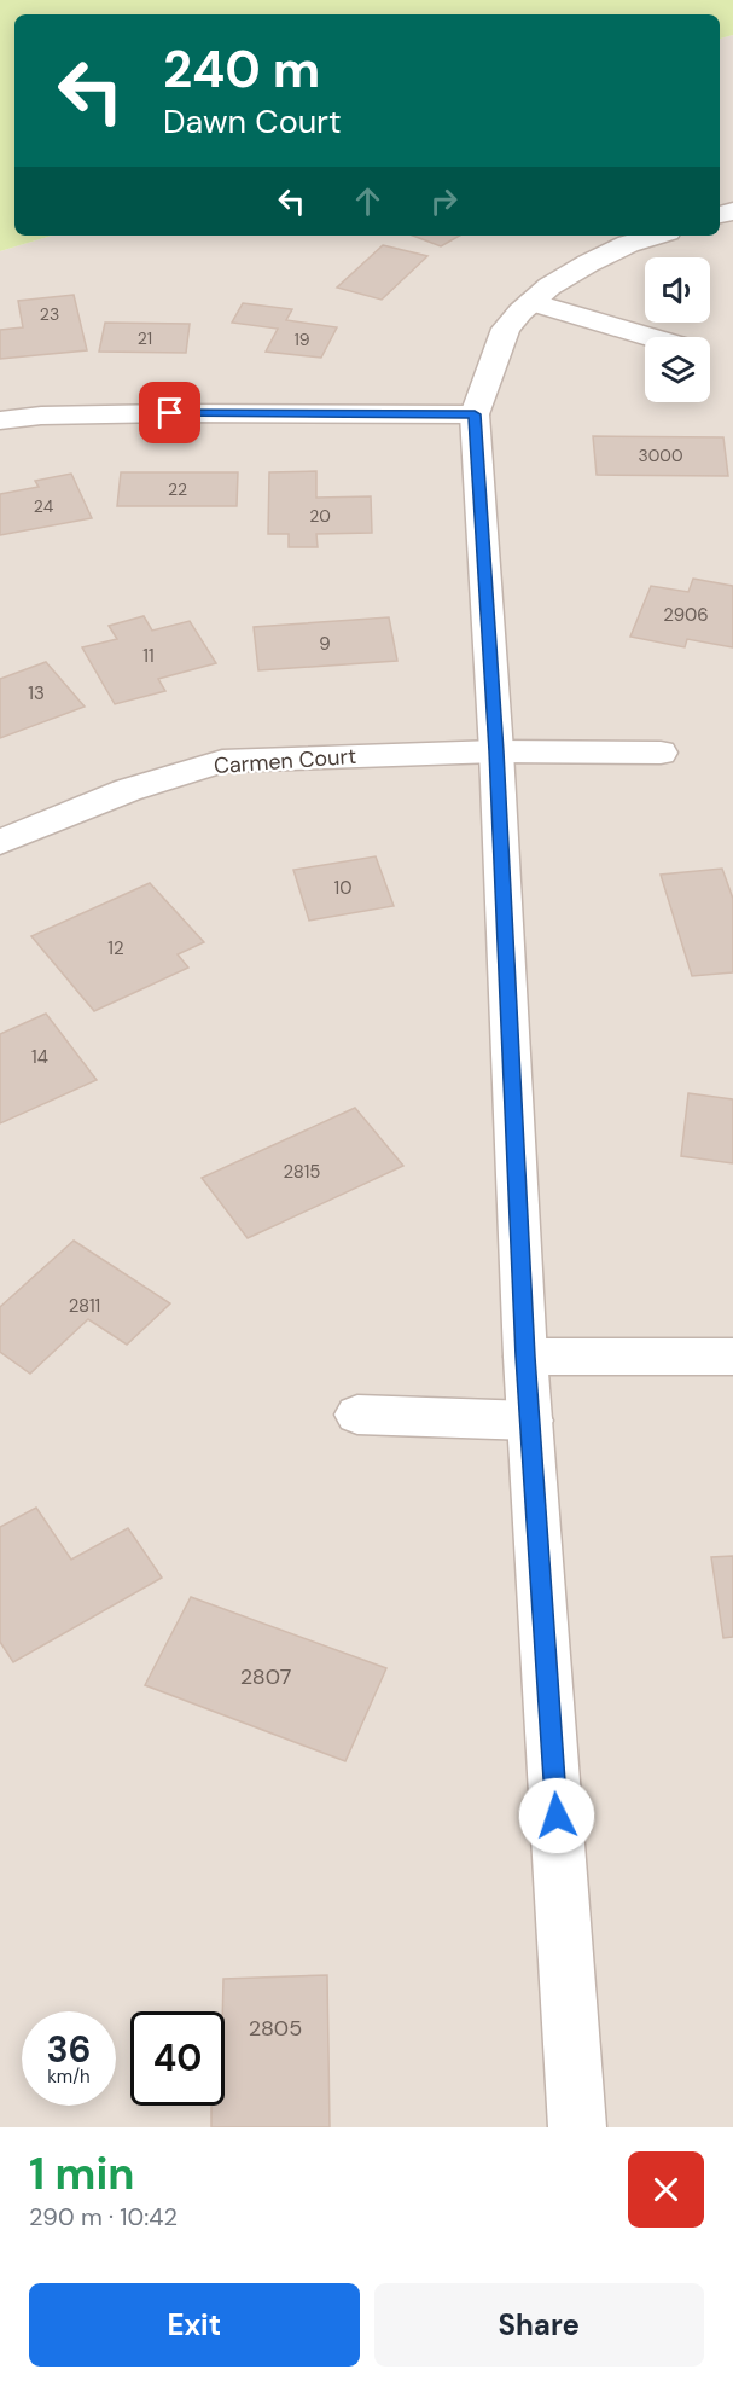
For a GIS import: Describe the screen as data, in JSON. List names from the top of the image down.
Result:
{
  "streets": {
    "street": ["Carmen Court"]
  },
  "house_numbers": [
    "23",
    "21",
    "19",
    "3000",
    "22",
    "24",
    "20",
    "2906",
    "9",
    "11",
    "13",
    "10",
    "12",
    "14",
    "2815",
    "2811",
    "2807",
    "2805"
  ],
  "page": {
    "turn": ["240 m", "Dawn Court"],
    "speed": "36 km/h",
    "limit": "40",
    "heading": ["1 min", "290 m · 10:42"],
    "buttons": ["Exit", "Share"]
  }
}
